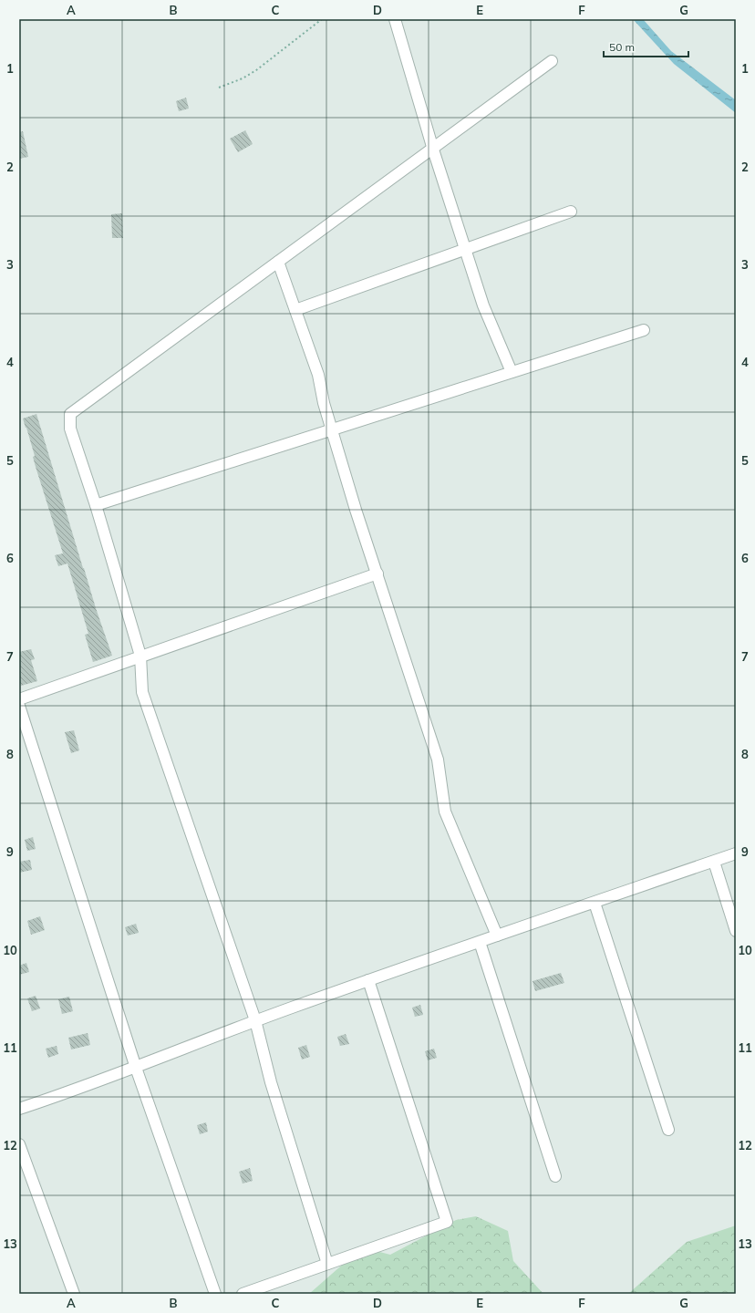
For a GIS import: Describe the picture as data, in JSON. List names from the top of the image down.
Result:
{
  "scale_bar": "50 m",
  "grid": {
    "columns": [
      "A",
      "B",
      "C",
      "D",
      "E",
      "F",
      "G"
    ],
    "rows": [
      "1",
      "2",
      "3",
      "4",
      "5",
      "6",
      "7",
      "8",
      "9",
      "10",
      "11",
      "12",
      "13"
    ]
  }
}
